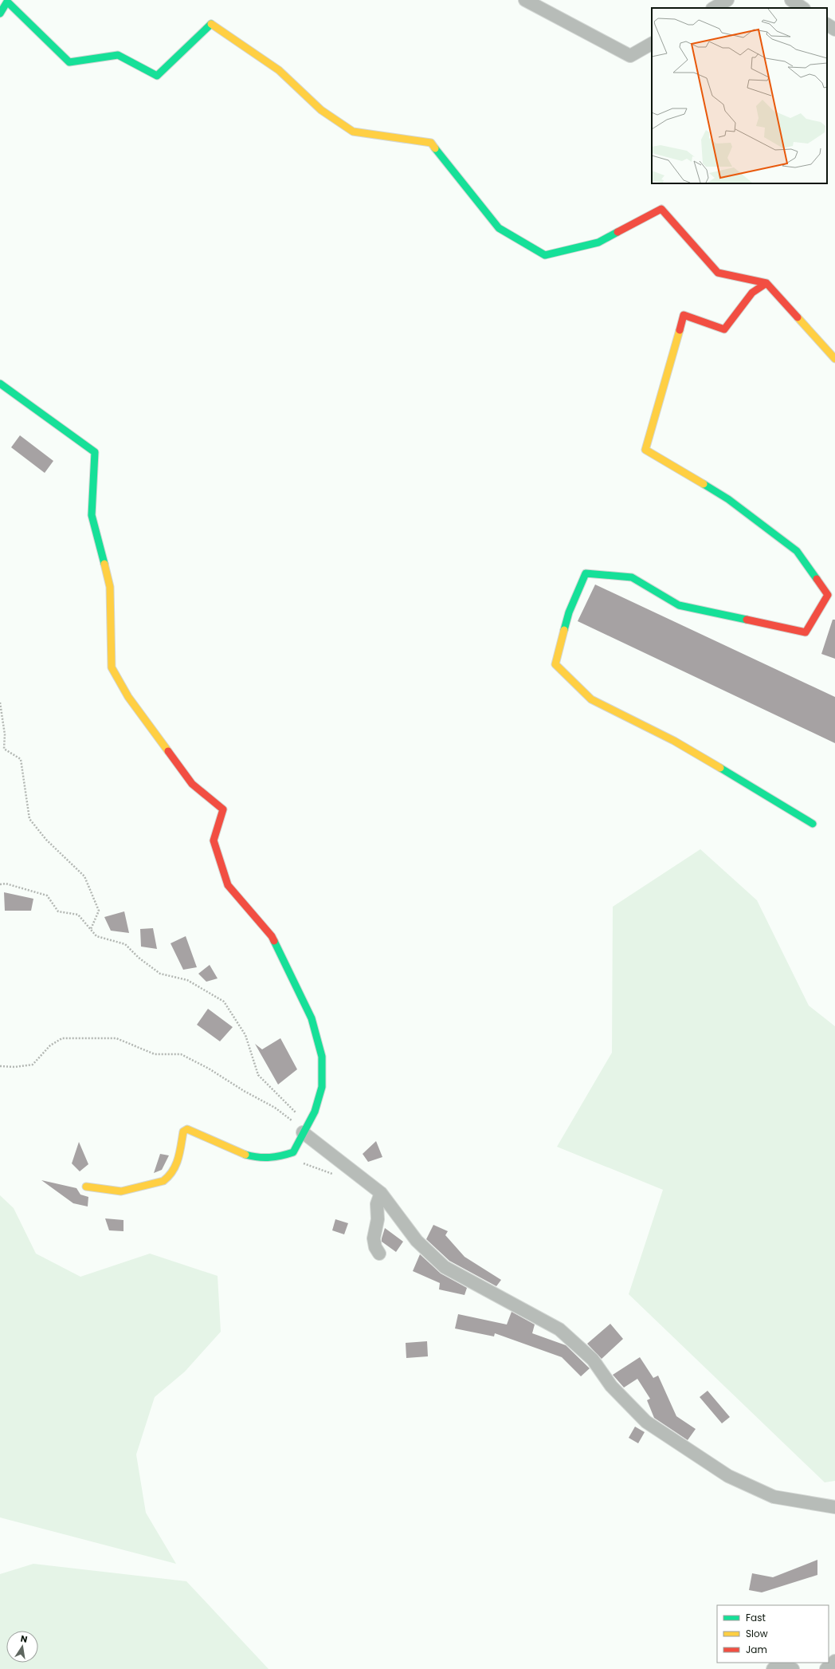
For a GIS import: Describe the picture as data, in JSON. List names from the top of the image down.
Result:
{
  "legend": ["Fast", "Slow", "Jam"],
  "north": "top"
}
